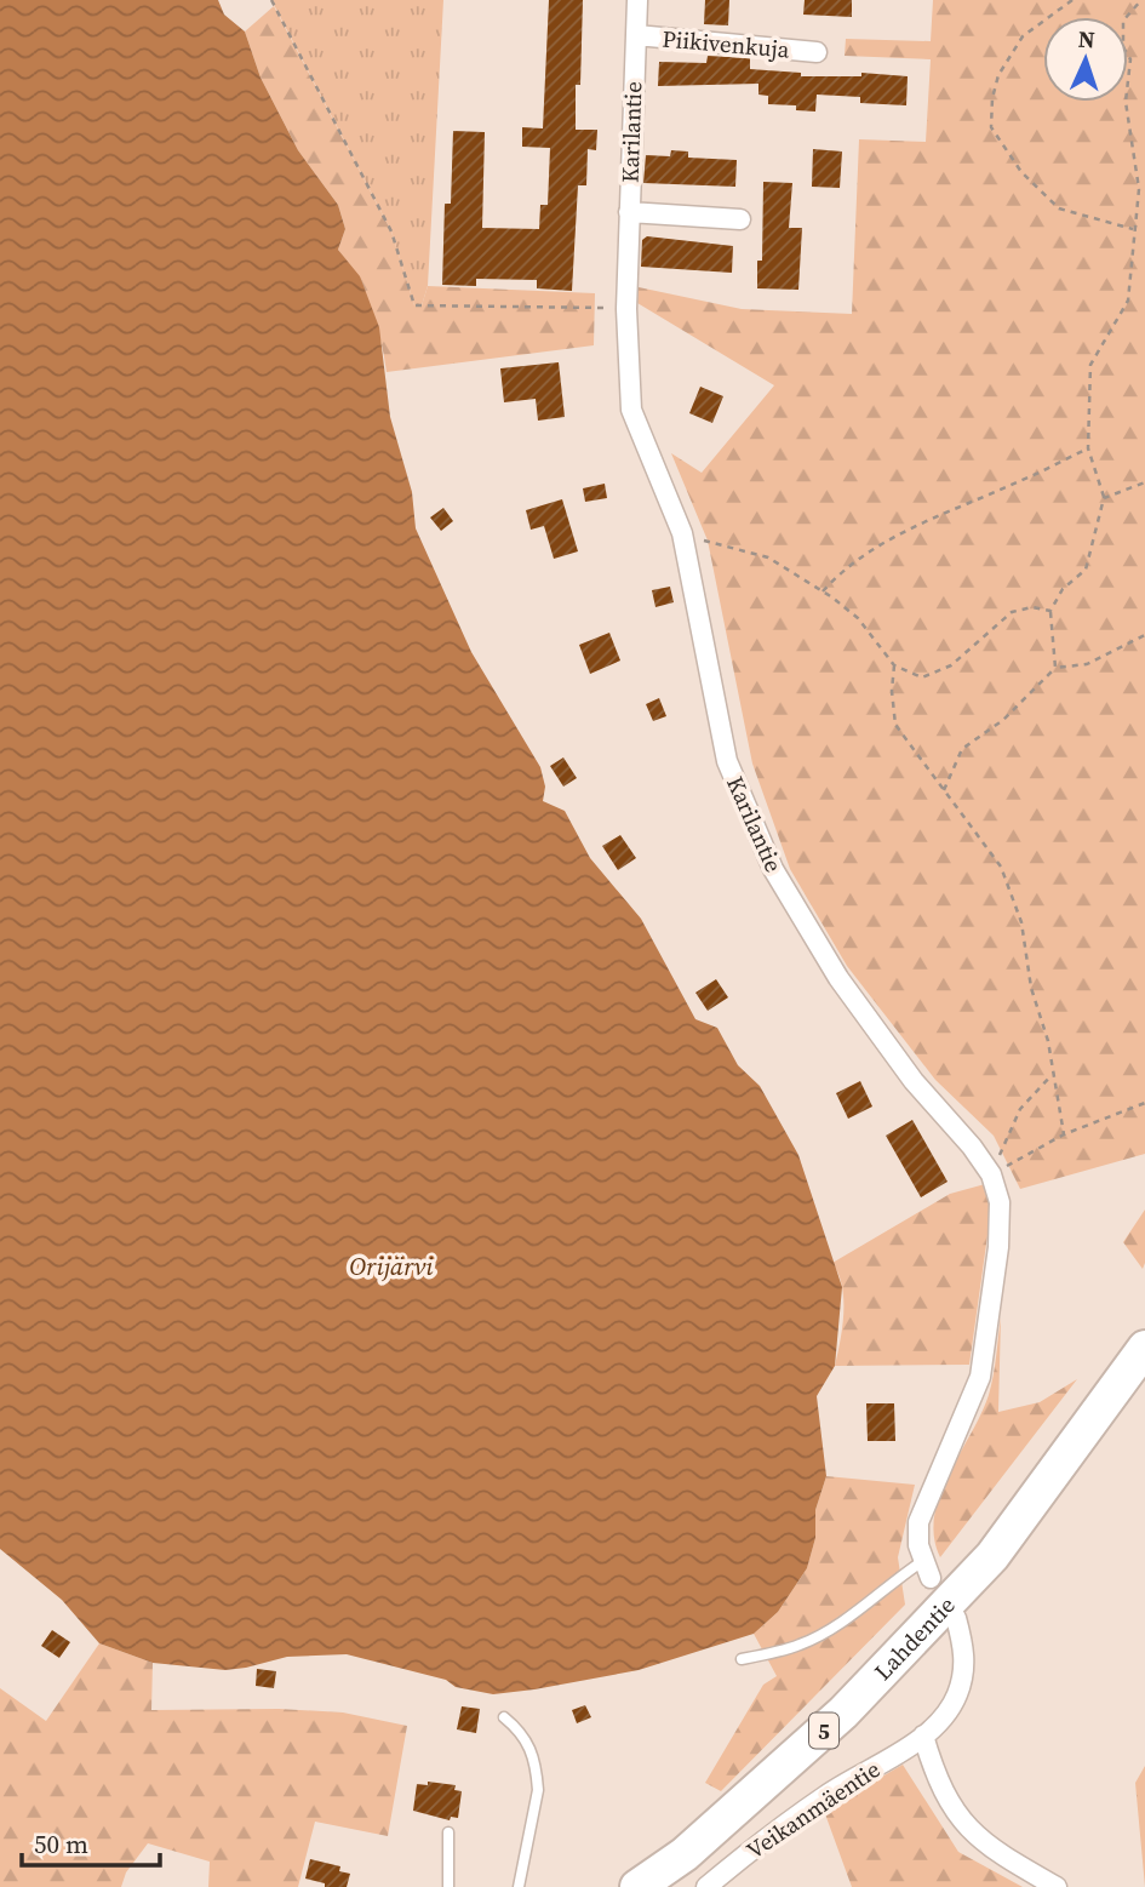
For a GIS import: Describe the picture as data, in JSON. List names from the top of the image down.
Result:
{
  "streets": {
    "highway": ["Lahdentie", "5"],
    "street": ["Piikivenkuja", "Karilantie", "Veikanmäentie"]
  },
  "crossings": [
    ["Piikivenkuja", "Karilantie"]
  ],
  "water": ["Orijärvi"],
  "scale_bar": "50 m",
  "north": "top"
}
